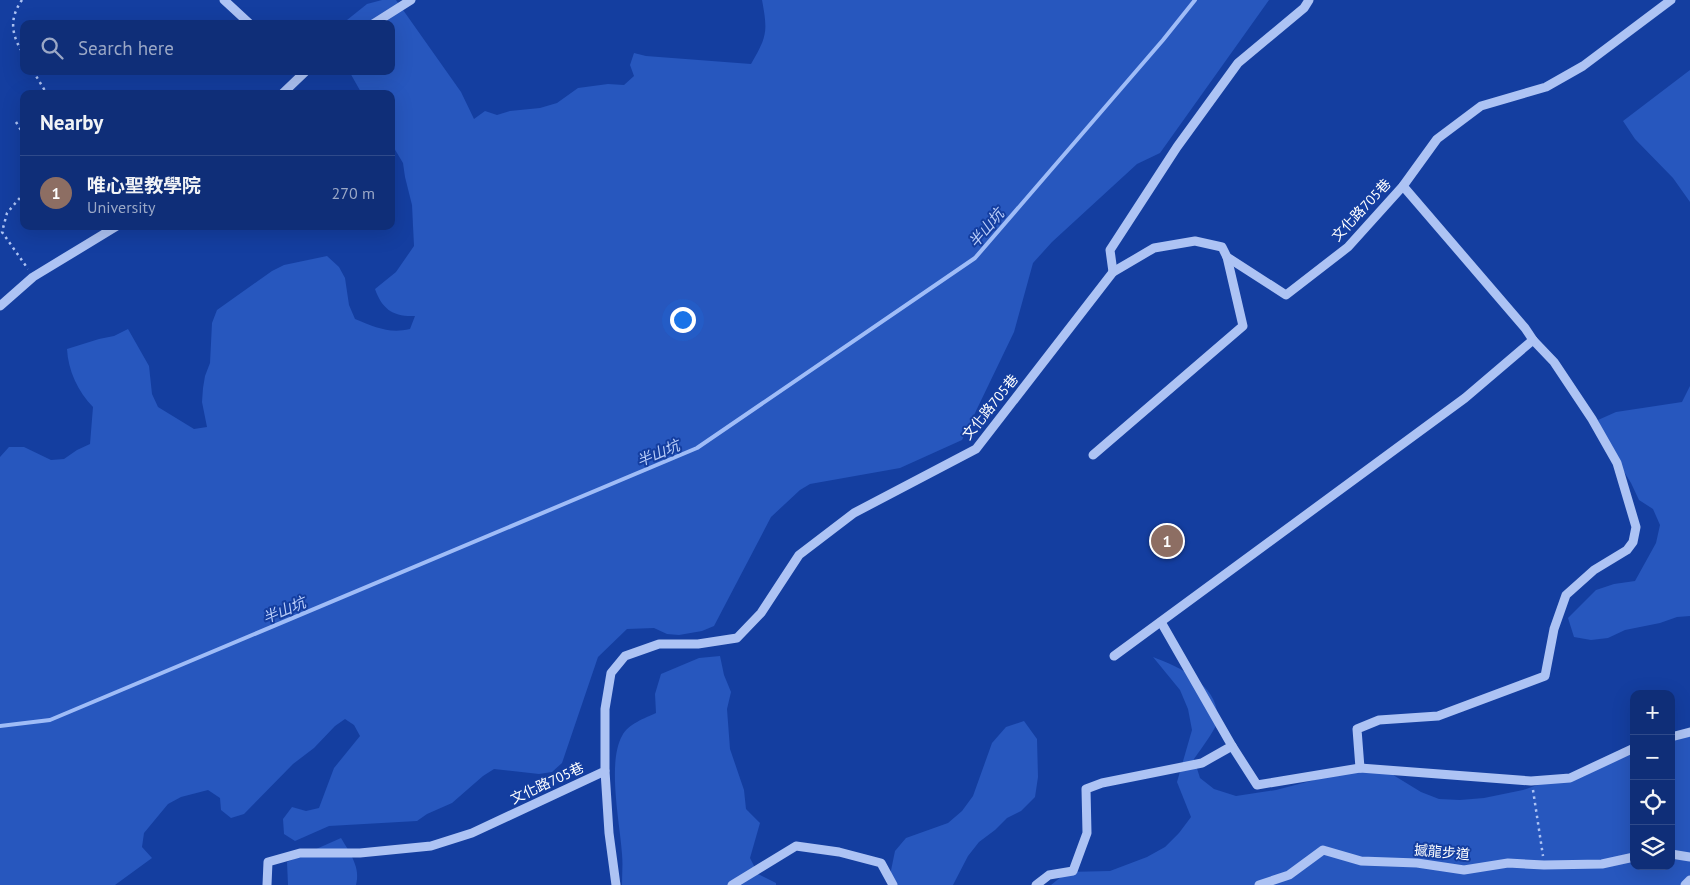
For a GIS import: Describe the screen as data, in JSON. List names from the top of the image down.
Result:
{
  "streets": {
    "lane": ["文化路705巷", "撼龍步道"]
  },
  "water": ["半山坑"],
  "page": {
    "search": "Search here",
    "heading": "Nearby",
    "list": [
      {
        "mark": "1",
        "name": "唯心聖教學院",
        "note": "University",
        "value": "270 m"
      }
    ],
    "pins": "1",
    "map_buttons": ["+", "−"]
  }
}
